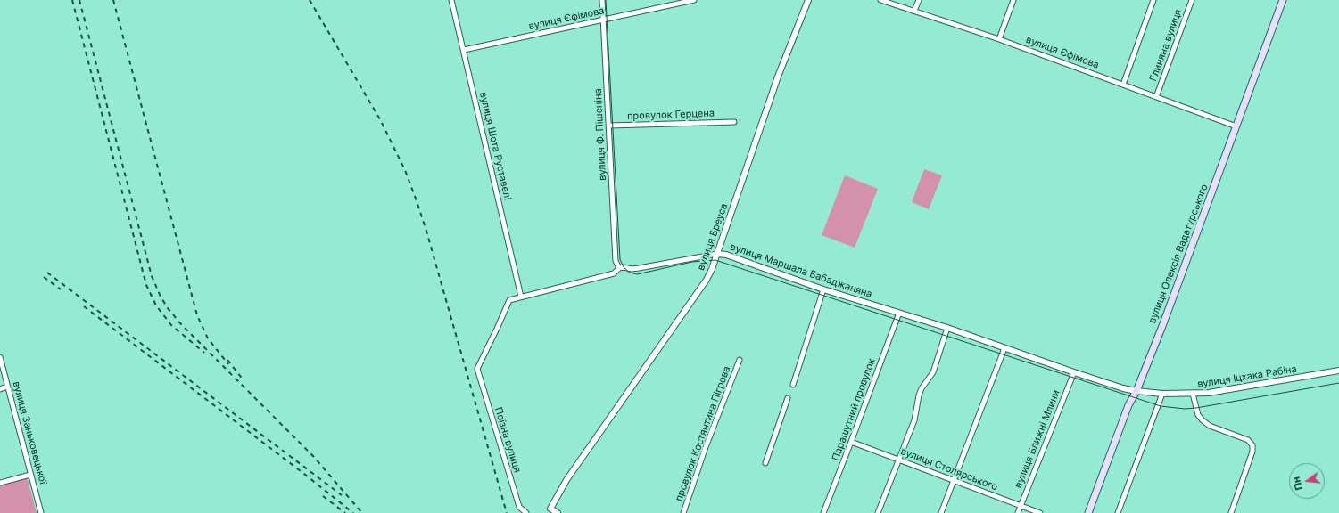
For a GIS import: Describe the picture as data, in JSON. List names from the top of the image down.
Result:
{
  "streets": {
    "main road": ["вулиця Олексія Вадатурського"],
    "street": [
      "вулиця Єфімова",
      "Глиняна вулиця",
      "провулок Герцена",
      "вулиця Ф. Пішеніна",
      "вулиця Шота Руставелі",
      "вулиця Бреуса",
      "вулиця Маршала Бабаджаняна",
      "вулиця Іцхака Рабіна",
      "Парашутний провулок",
      "вулиця Заньковецької",
      "провулок Костянтина Пігрова",
      "вулиця Ближні Млини",
      "Поїзна вулиця",
      "вулиця Столярського"
    ]
  },
  "crossings": [
    ["вулиця Єфімова", "Глиняна вулиця"],
    ["вулиця Єфімова", "вулиця Ф. Пішеніна"],
    ["вулиця Єфімова", "вулиця Шота Руставелі"],
    ["вулиця Єфімова", "вулиця Олексія Вадатурського"],
    ["провулок Герцена", "вулиця Ф. Пішеніна"],
    ["вулиця Ф. Пішеніна", "вулиця Маршала Бабаджаняна"],
    ["вулиця Шота Руставелі", "вулиця Маршала Бабаджаняна"],
    ["вулиця Бреуса", "вулиця Маршала Бабаджаняна"],
    ["вулиця Олексія Вадатурського", "вулиця Маршала Бабаджаняна"],
    ["вулиця Олексія Вадатурського", "вулиця Іцхака Рабіна"],
    ["вулиця Маршала Бабаджаняна", "вулиця Іцхака Рабіна"],
    ["вулиця Маршала Бабаджаняна", "Парашутний провулок"],
    ["вулиця Маршала Бабаджаняна", "вулиця Ближні Млини"],
    ["вулиця Маршала Бабаджаняна", "Поїзна вулиця"],
    ["Парашутний провулок", "вулиця Столярського"],
    ["вулиця Ближні Млини", "вулиця Столярського"]
  ],
  "north": "left"
}
